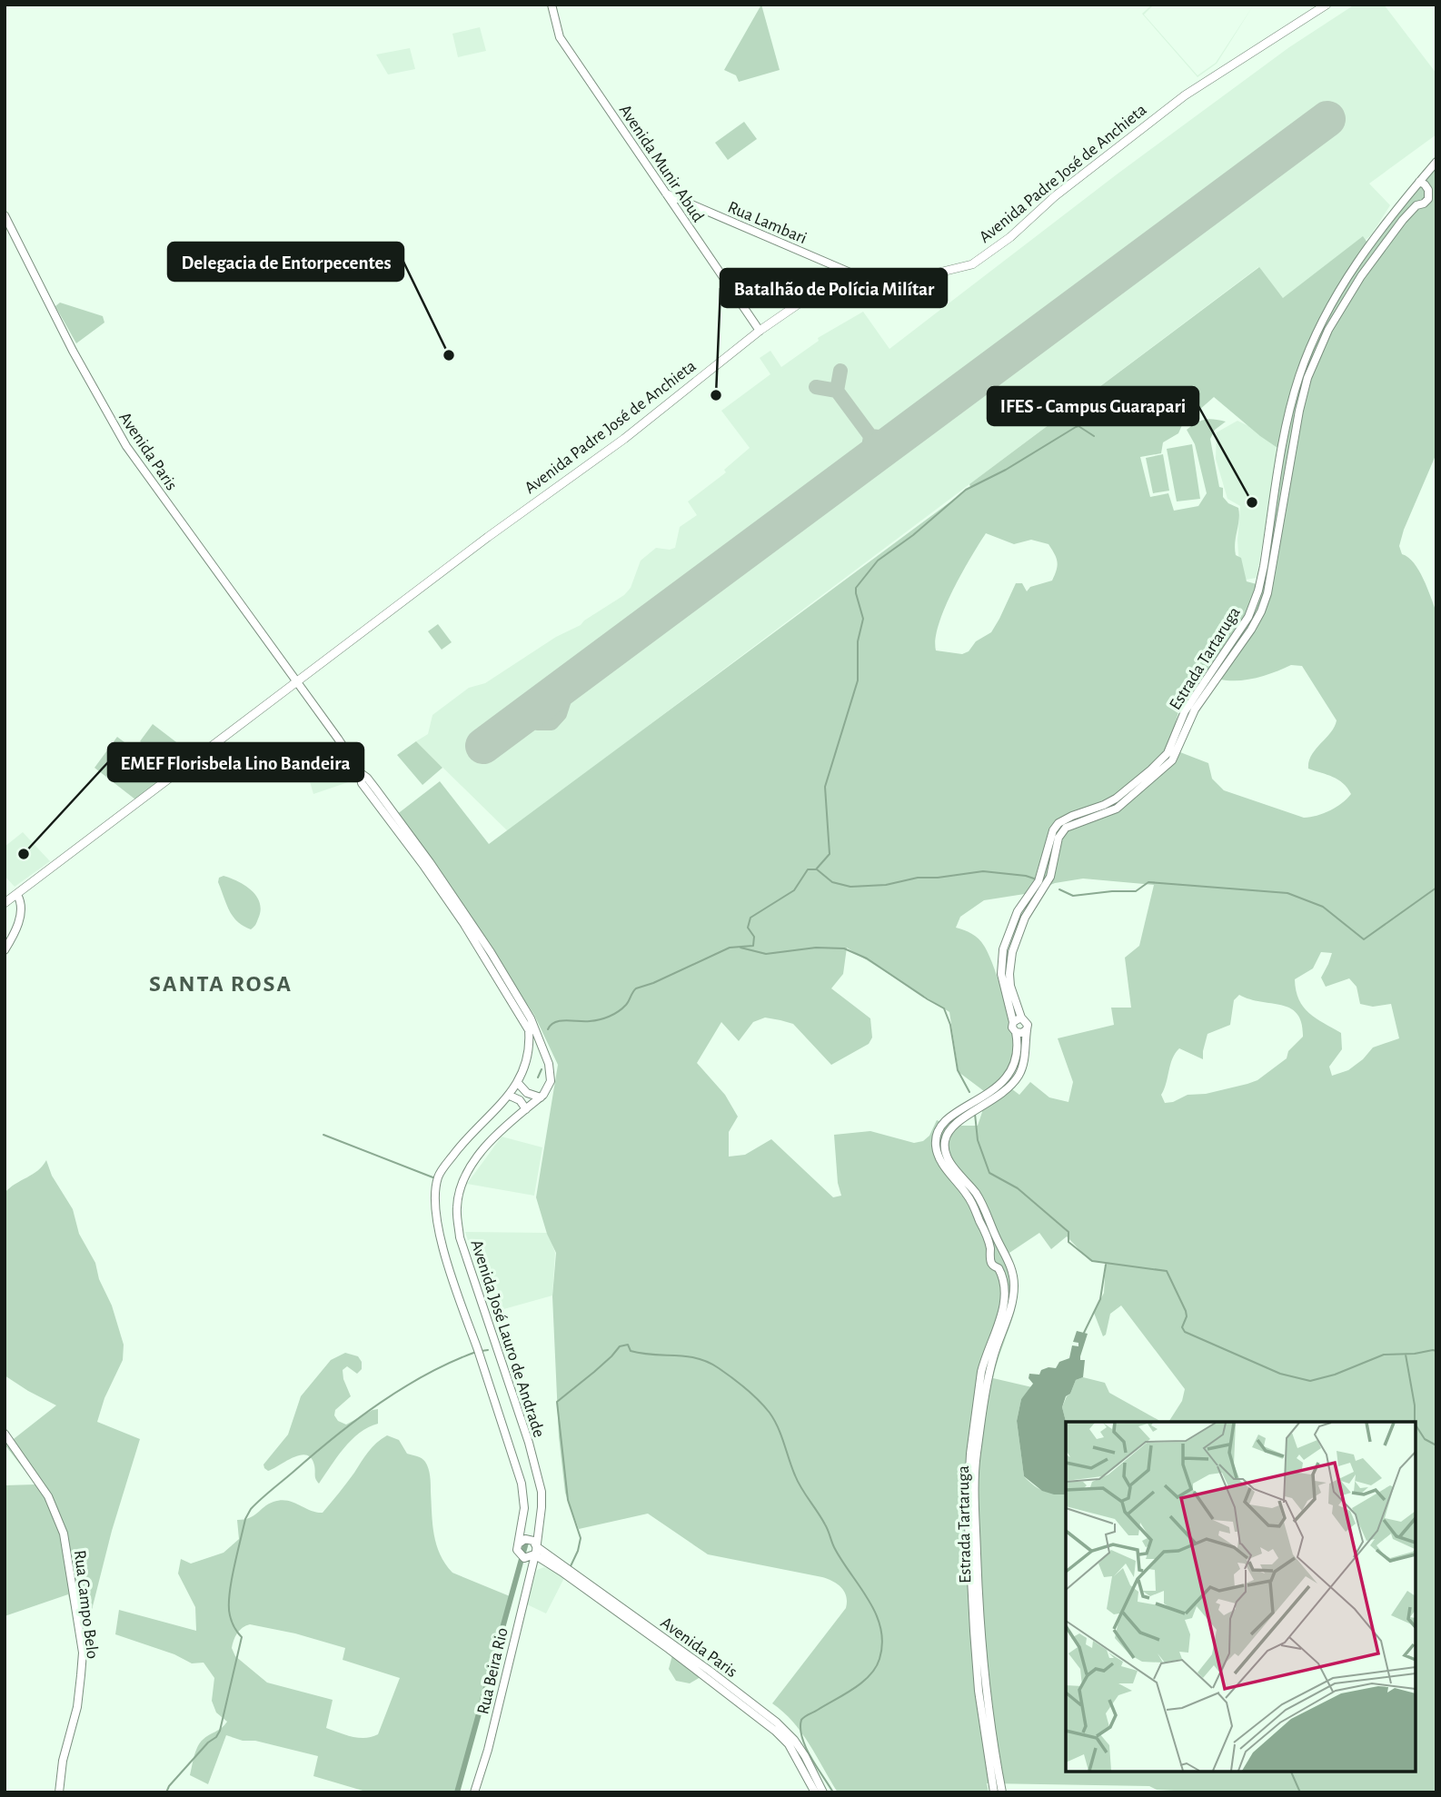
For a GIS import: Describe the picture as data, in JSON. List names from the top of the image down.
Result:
{
  "streets": {
    "main road": ["Avenida Padre José de Anchieta"],
    "street": [
      "Avenida Munir Abud",
      "Rua Lambari",
      "Avenida Paris",
      "Estrada Tartaruga",
      "Avenida José Lauro de Andrade",
      "Rua Campo Belo",
      "Rua Beira Rio"
    ]
  },
  "crossings": [
    ["Avenida Munir Abud", "Avenida Padre José de Anchieta"],
    ["Avenida Munir Abud", "Rua Lambari"],
    ["Avenida Padre José de Anchieta", "Rua Lambari"],
    ["Avenida Padre José de Anchieta", "Avenida Paris"],
    ["Avenida Paris", "Avenida José Lauro de Andrade"],
    ["Avenida Paris", "Rua Beira Rio"],
    ["Avenida José Lauro de Andrade", "Rua Beira Rio"]
  ],
  "districts": ["SANTA ROSA"],
  "places": [
    "Delegacia de Entorpecentes",
    "Batalhão de Polícia Milítar",
    "IFES - Campus Guarapari",
    "EMEF Florisbela Lino Bandeira"
  ]
}
